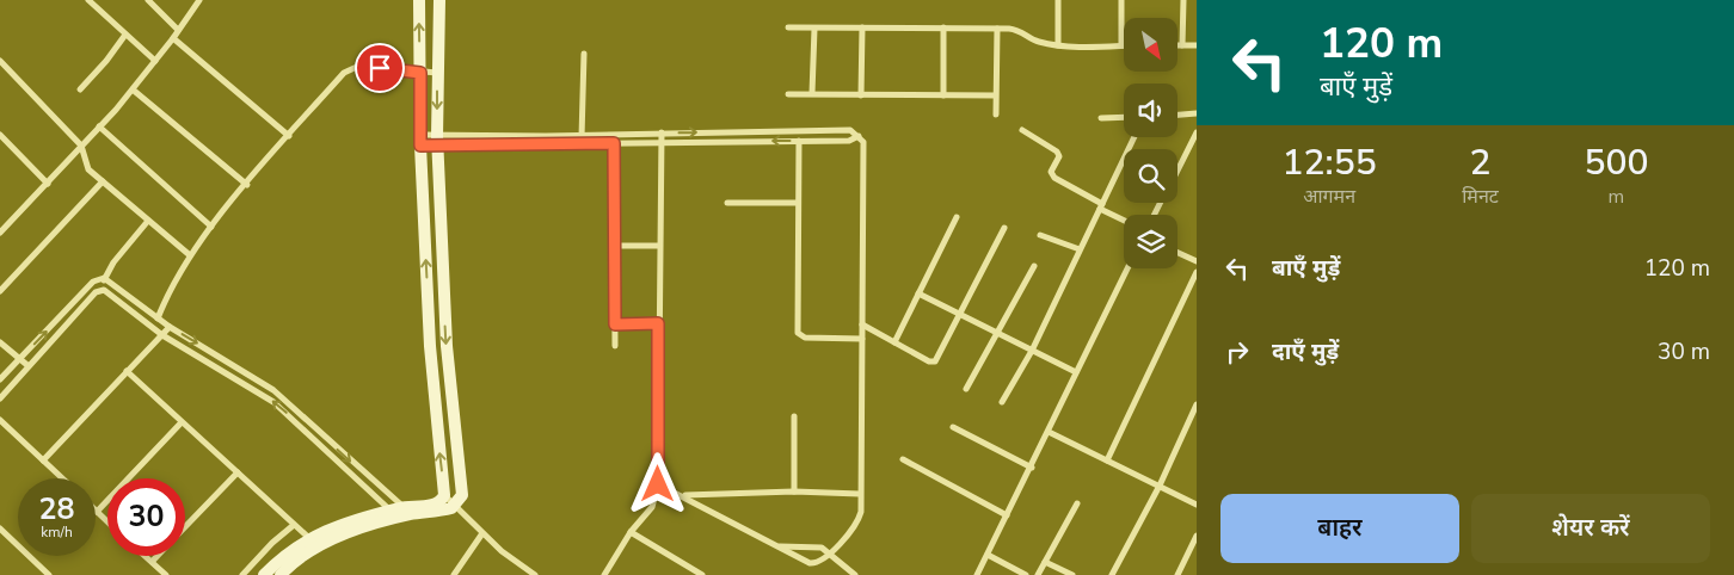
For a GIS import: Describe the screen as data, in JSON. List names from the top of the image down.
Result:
{
  "north": "bottom right",
  "page": {
    "turn": ["120 m", "बाएँ मुड़ें"],
    "eta": [
      "12:55",
      "आगमन",
      "2",
      "मिनट",
      "500",
      "m"
    ],
    "list": [
      {
        "name": "बाएँ मुड़ें",
        "value": "120 m"
      },
      {
        "name": "दाएँ मुड़ें",
        "value": "30 m"
      }
    ],
    "speed": "28 km/h",
    "limit": "30",
    "buttons": ["बाहर", "शेयर करें"]
  }
}
